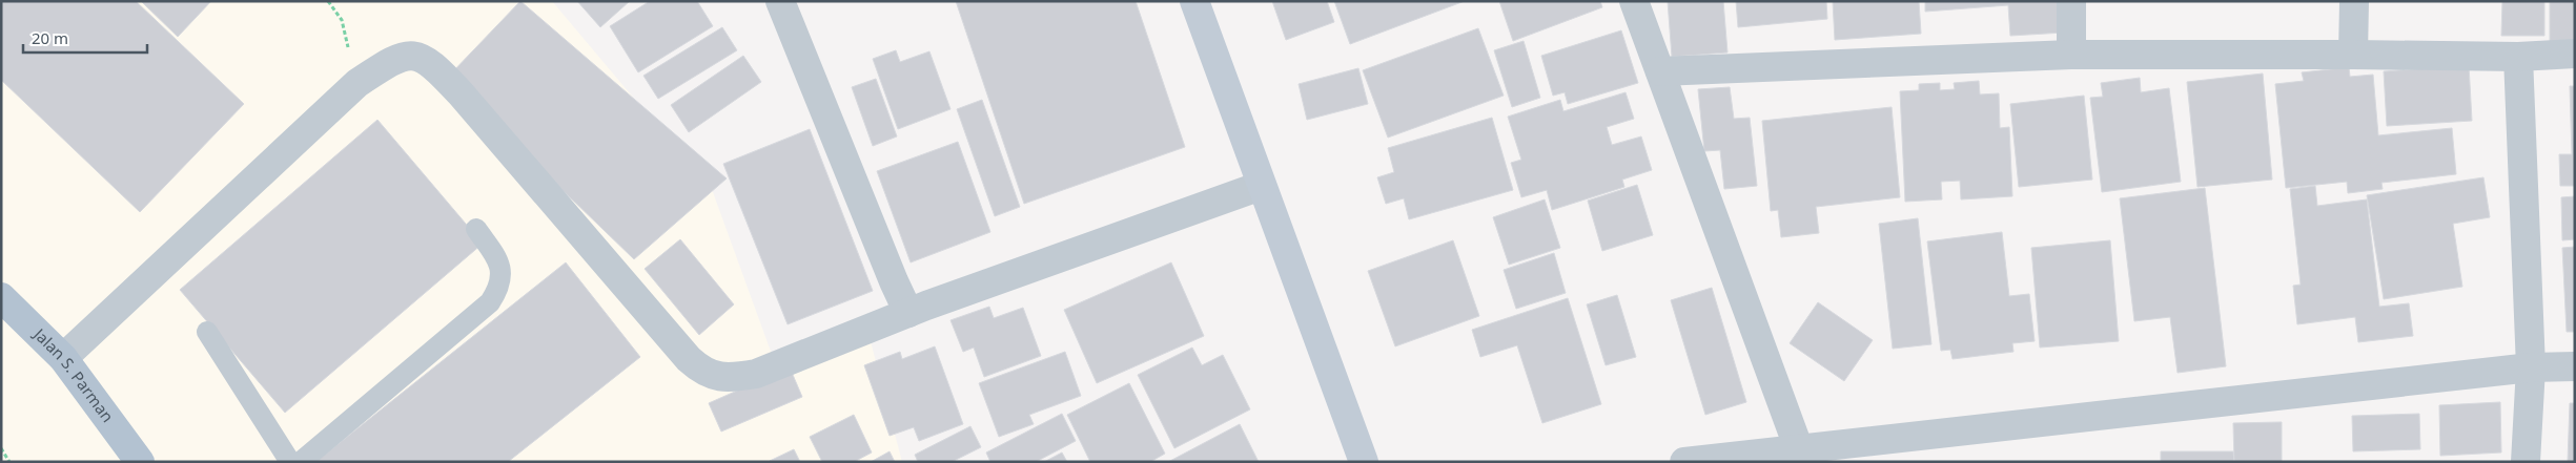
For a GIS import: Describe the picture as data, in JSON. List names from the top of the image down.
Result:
{
  "streets": {
    "main road": ["Jalan S. Parman"]
  },
  "scale_bar": "20 m"
}
